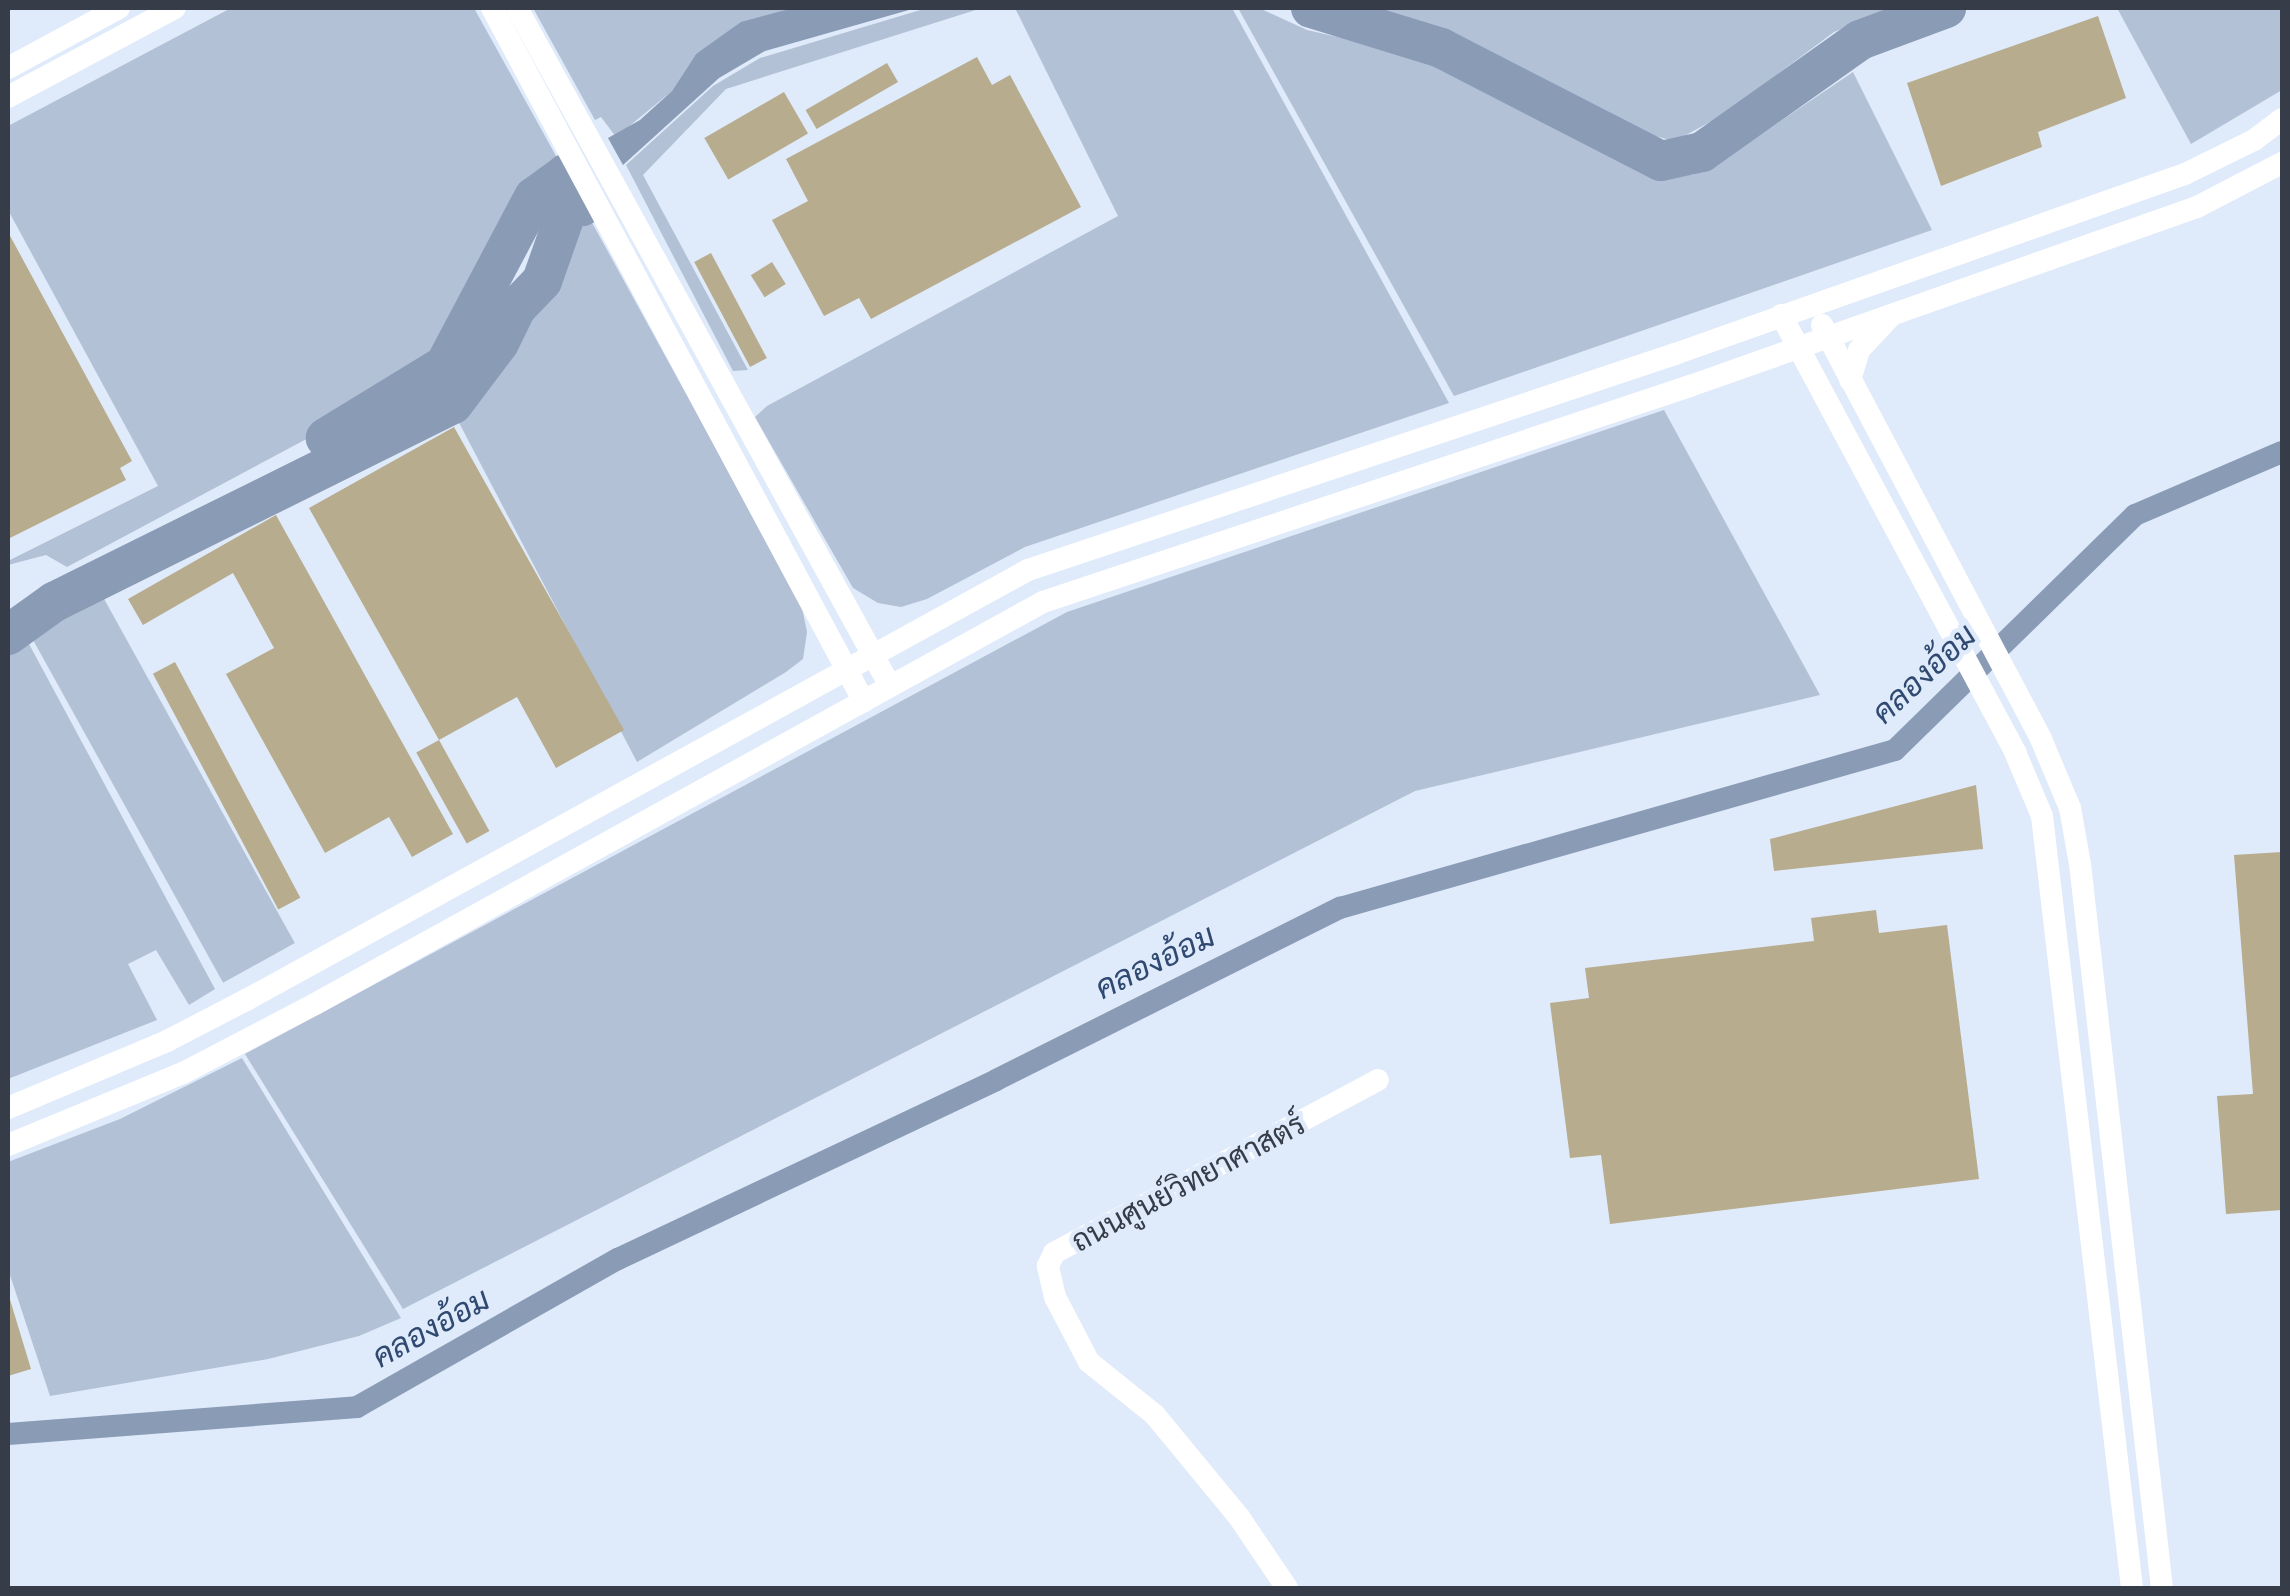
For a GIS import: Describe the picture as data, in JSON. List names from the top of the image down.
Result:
{
  "streets": {
    "street": ["ถนนศูนย์วิทยาศาสตร์"]
  },
  "water": ["คลองอ้อม"]
}
